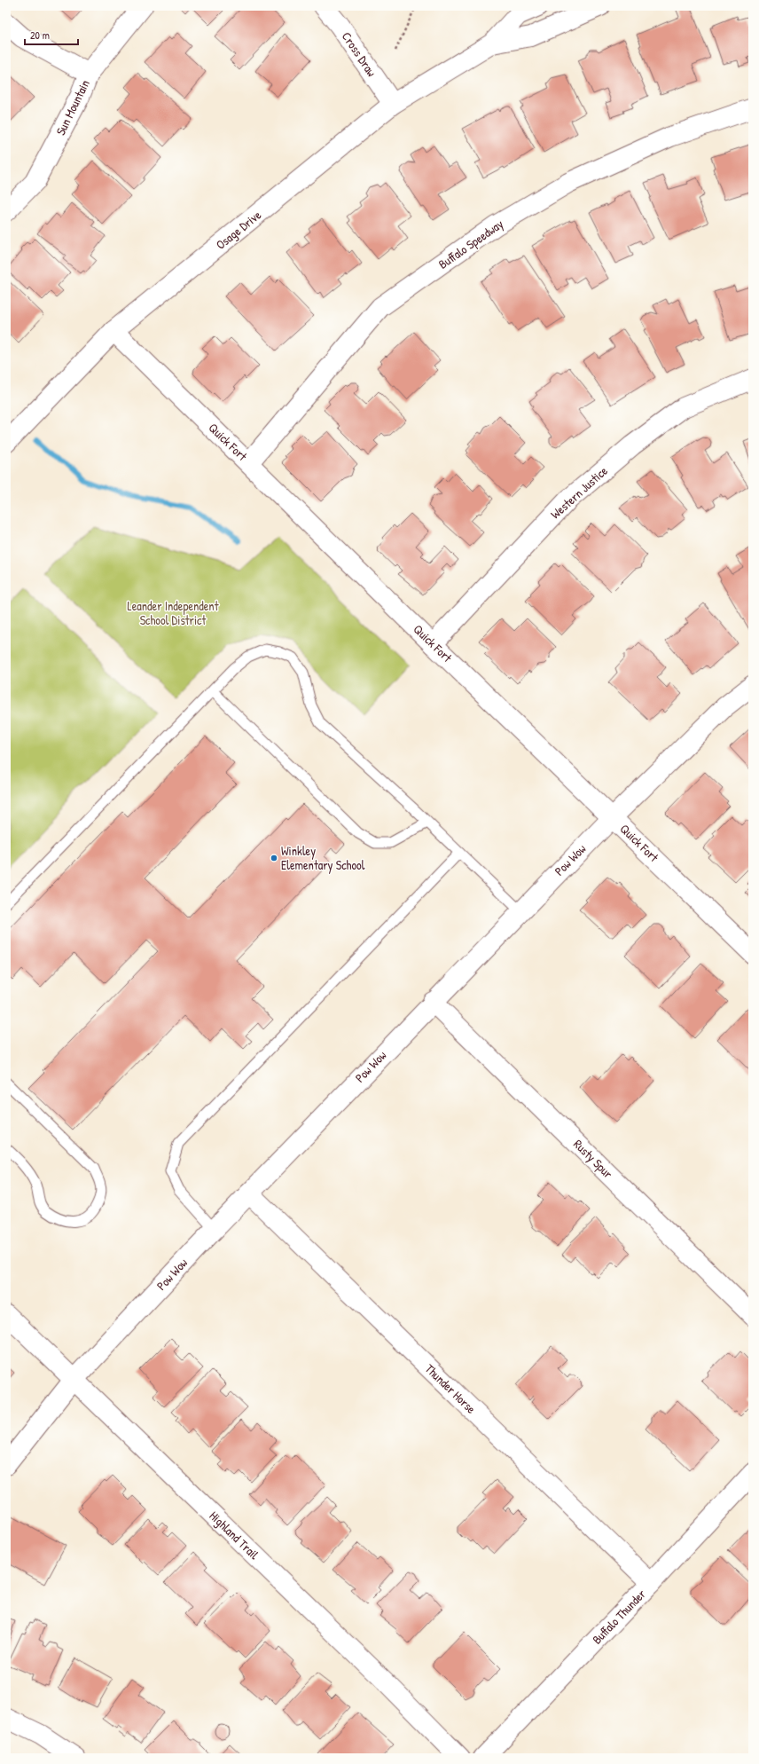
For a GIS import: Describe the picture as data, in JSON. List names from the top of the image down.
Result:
{
  "streets": {
    "street": [
      "Cross Draw",
      "Sun Mountain",
      "Osage Drive",
      "Buffalo Speedway",
      "Quick Fort",
      "Western Justice",
      "Pow Wow",
      "Rusty Spur",
      "Thunder Horse",
      "Highland Trail",
      "Buffalo Thunder"
    ]
  },
  "crossings": [
    ["Cross Draw", "Osage Drive"],
    ["Osage Drive", "Quick Fort"],
    ["Buffalo Speedway", "Quick Fort"],
    ["Quick Fort", "Western Justice"],
    ["Quick Fort", "Pow Wow"],
    ["Pow Wow", "Rusty Spur"],
    ["Pow Wow", "Thunder Horse"],
    ["Pow Wow", "Highland Trail"],
    ["Thunder Horse", "Buffalo Thunder"]
  ],
  "parks": ["Leander Independent School District"],
  "places": ["Winkley Elementary School"],
  "scale_bar": "20 m"
}
